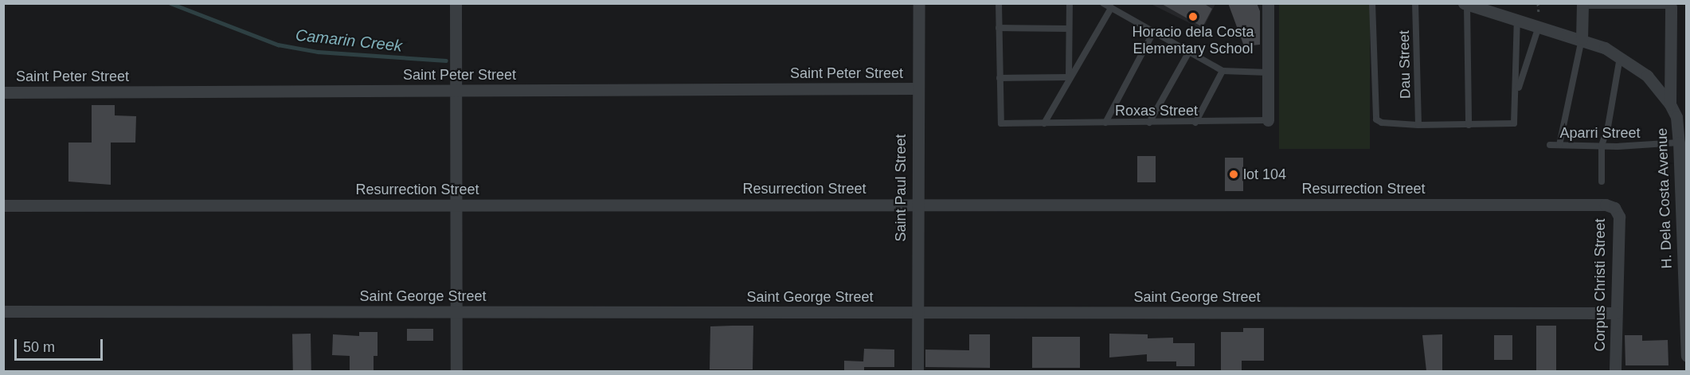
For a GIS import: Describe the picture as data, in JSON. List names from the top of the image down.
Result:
{
  "streets": {
    "street": [
      "Saint Peter Street",
      "Saint Paul Street",
      "Resurrection Street",
      "H. Dela Costa Avenue",
      "Corpus Christi Street",
      "Saint George Street"
    ],
    "lane": ["Dau Street", "Roxas Street", "Aparri Street"]
  },
  "crossings": [
    ["Saint Peter Street", "Saint Paul Street"],
    ["Aparri Street", "H. Dela Costa Avenue"],
    ["Saint Paul Street", "Resurrection Street"],
    ["Saint Paul Street", "Saint George Street"],
    ["Resurrection Street", "Corpus Christi Street"],
    ["Corpus Christi Street", "Saint George Street"]
  ],
  "water": ["Camarin Creek"],
  "places": ["Horacio dela Costa Elementary School", "lot 104"],
  "scale_bar": "50 m"
}
